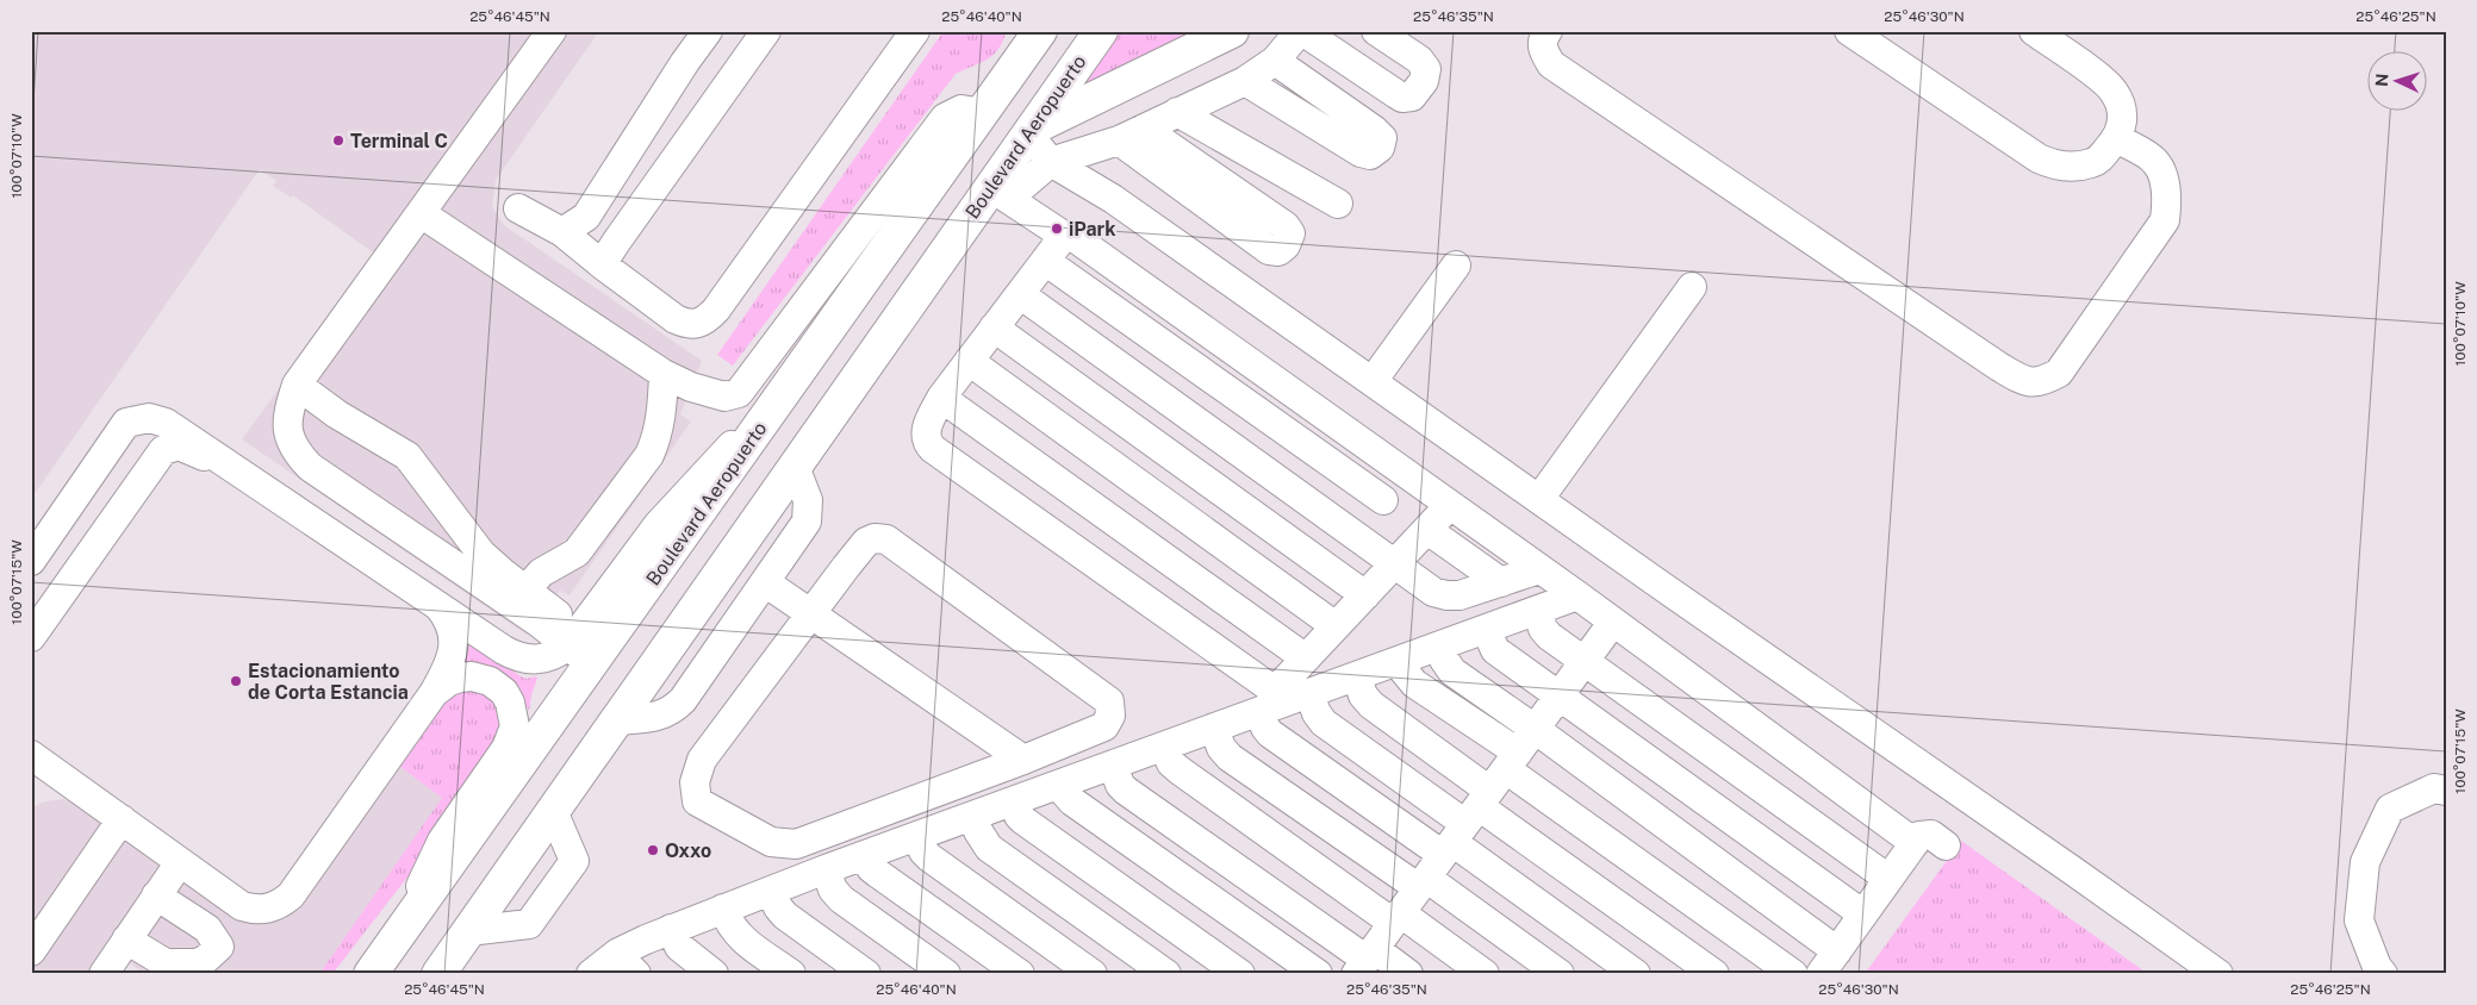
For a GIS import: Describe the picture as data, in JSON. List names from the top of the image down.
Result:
{
  "streets": {
    "highway": ["Boulevard Aeropuerto"]
  },
  "places": [
    "Terminal C",
    "iPark",
    "Estacionamiento de Corta Estancia",
    "Oxxo"
  ],
  "north": "left",
  "coordinates": [
    "25°46'45\"N",
    "25°46'40\"N",
    "25°46'35\"N",
    "25°46'30\"N",
    "25°46'25\"N",
    "100°07'10\"W",
    "100°07'15\"W"
  ]
}
